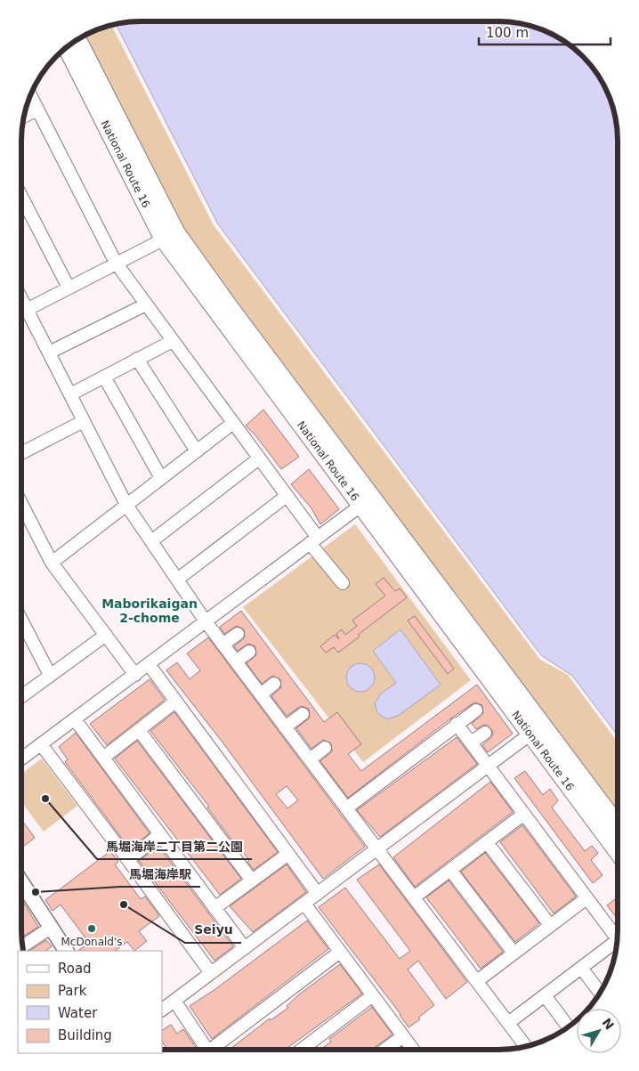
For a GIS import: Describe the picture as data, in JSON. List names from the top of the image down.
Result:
{
  "streets": {
    "highway": ["National Route 16"]
  },
  "districts": ["Maborikaigan 2-chome"],
  "places": [
    "馬堀海岸二丁目第二公園",
    "馬堀海岸駅",
    "Seiyu",
    "McDonald's"
  ],
  "legend": [
    "Road",
    "Park",
    "Water",
    "Building"
  ],
  "scale_bar": "100 m",
  "north": "top right"
}
